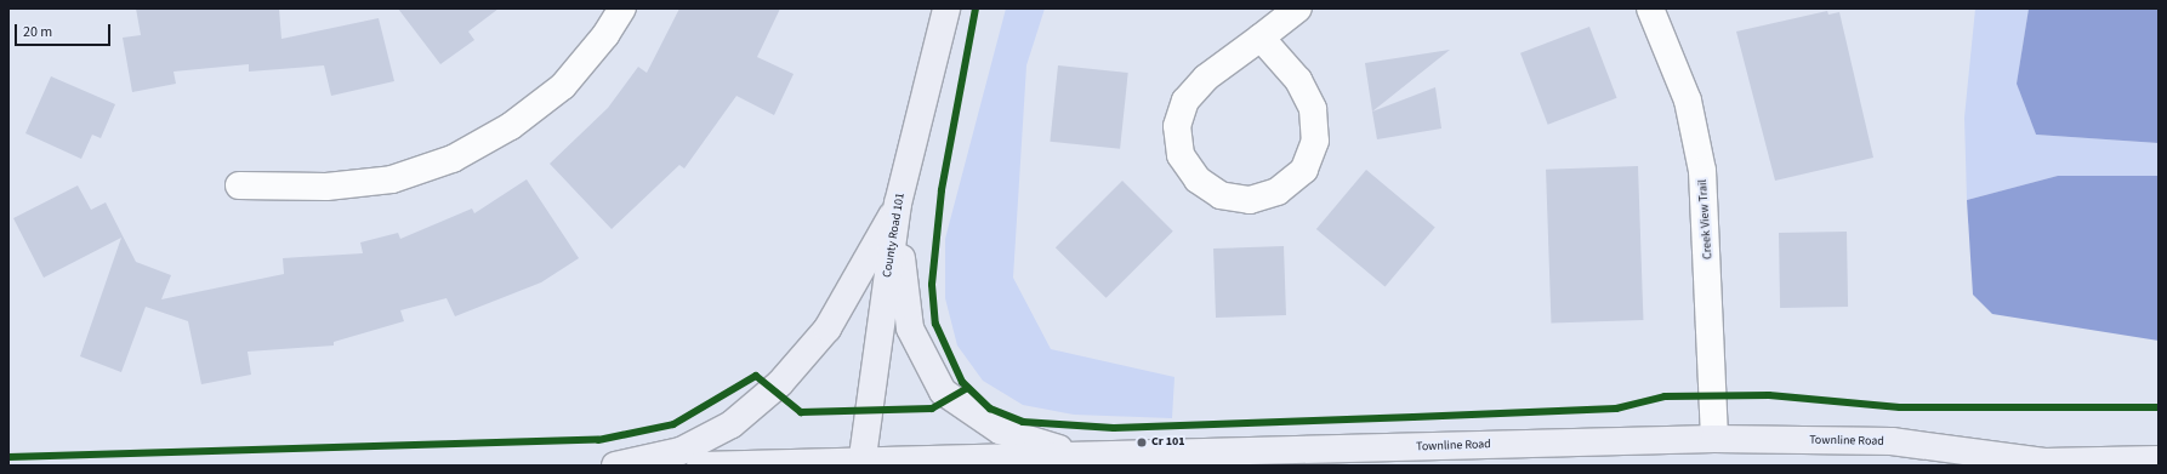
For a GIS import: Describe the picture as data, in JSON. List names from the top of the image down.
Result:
{
  "streets": {
    "main road": ["County Road 101", "Townline Road"],
    "street": ["Creek View Trail"]
  },
  "crossings": [
    ["Creek View Trail", "Townline Road"],
    ["County Road 101", "Townline Road"]
  ],
  "places": ["Cr 101"],
  "scale_bar": "20 m"
}
